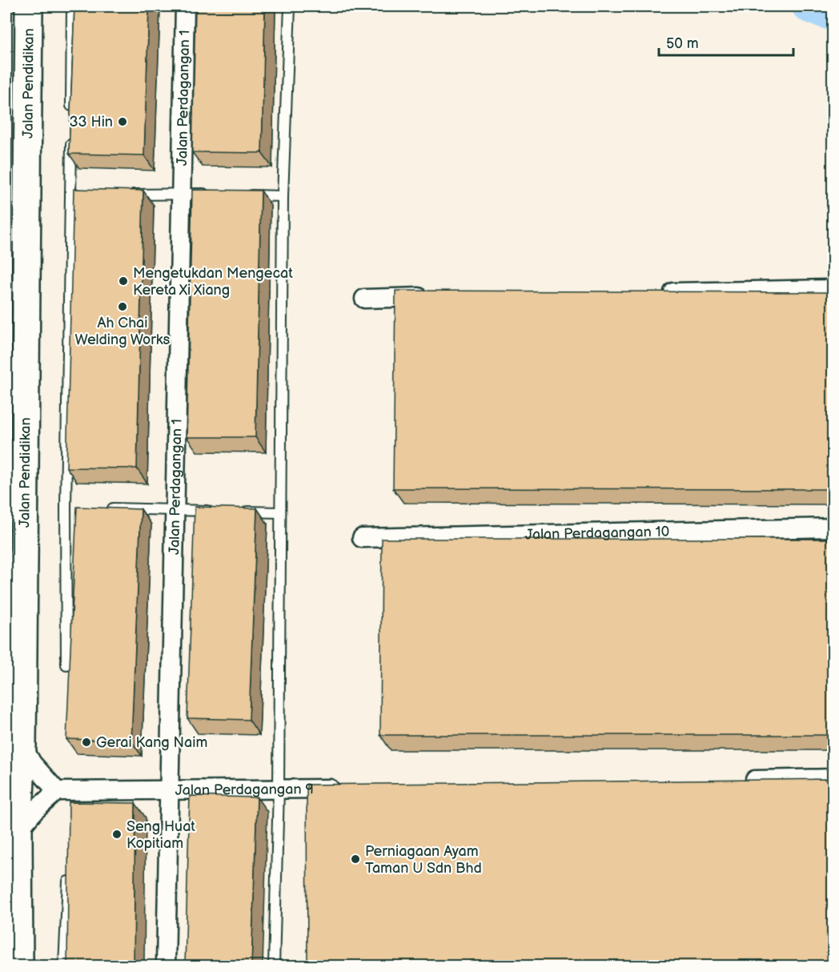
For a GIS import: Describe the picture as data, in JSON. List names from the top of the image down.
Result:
{
  "streets": {
    "main road": ["Jalan Pendidikan"],
    "street": ["Jalan Perdagangan 1", "Jalan Perdagangan 10", "Jalan Perdagangan 9"]
  },
  "crossings": [
    ["Jalan Perdagangan 1", "Jalan Perdagangan 9"]
  ],
  "places": [
    "33 Hin",
    "Mengetukdan Mengecat Kereta Xi Xiang",
    "Ah Chai Welding Works",
    "Gerai Kang Naim",
    "Seng Huat Kopitiam",
    "Perniagaan Ayam Taman U Sdn Bhd"
  ],
  "scale_bar": "50 m"
}
